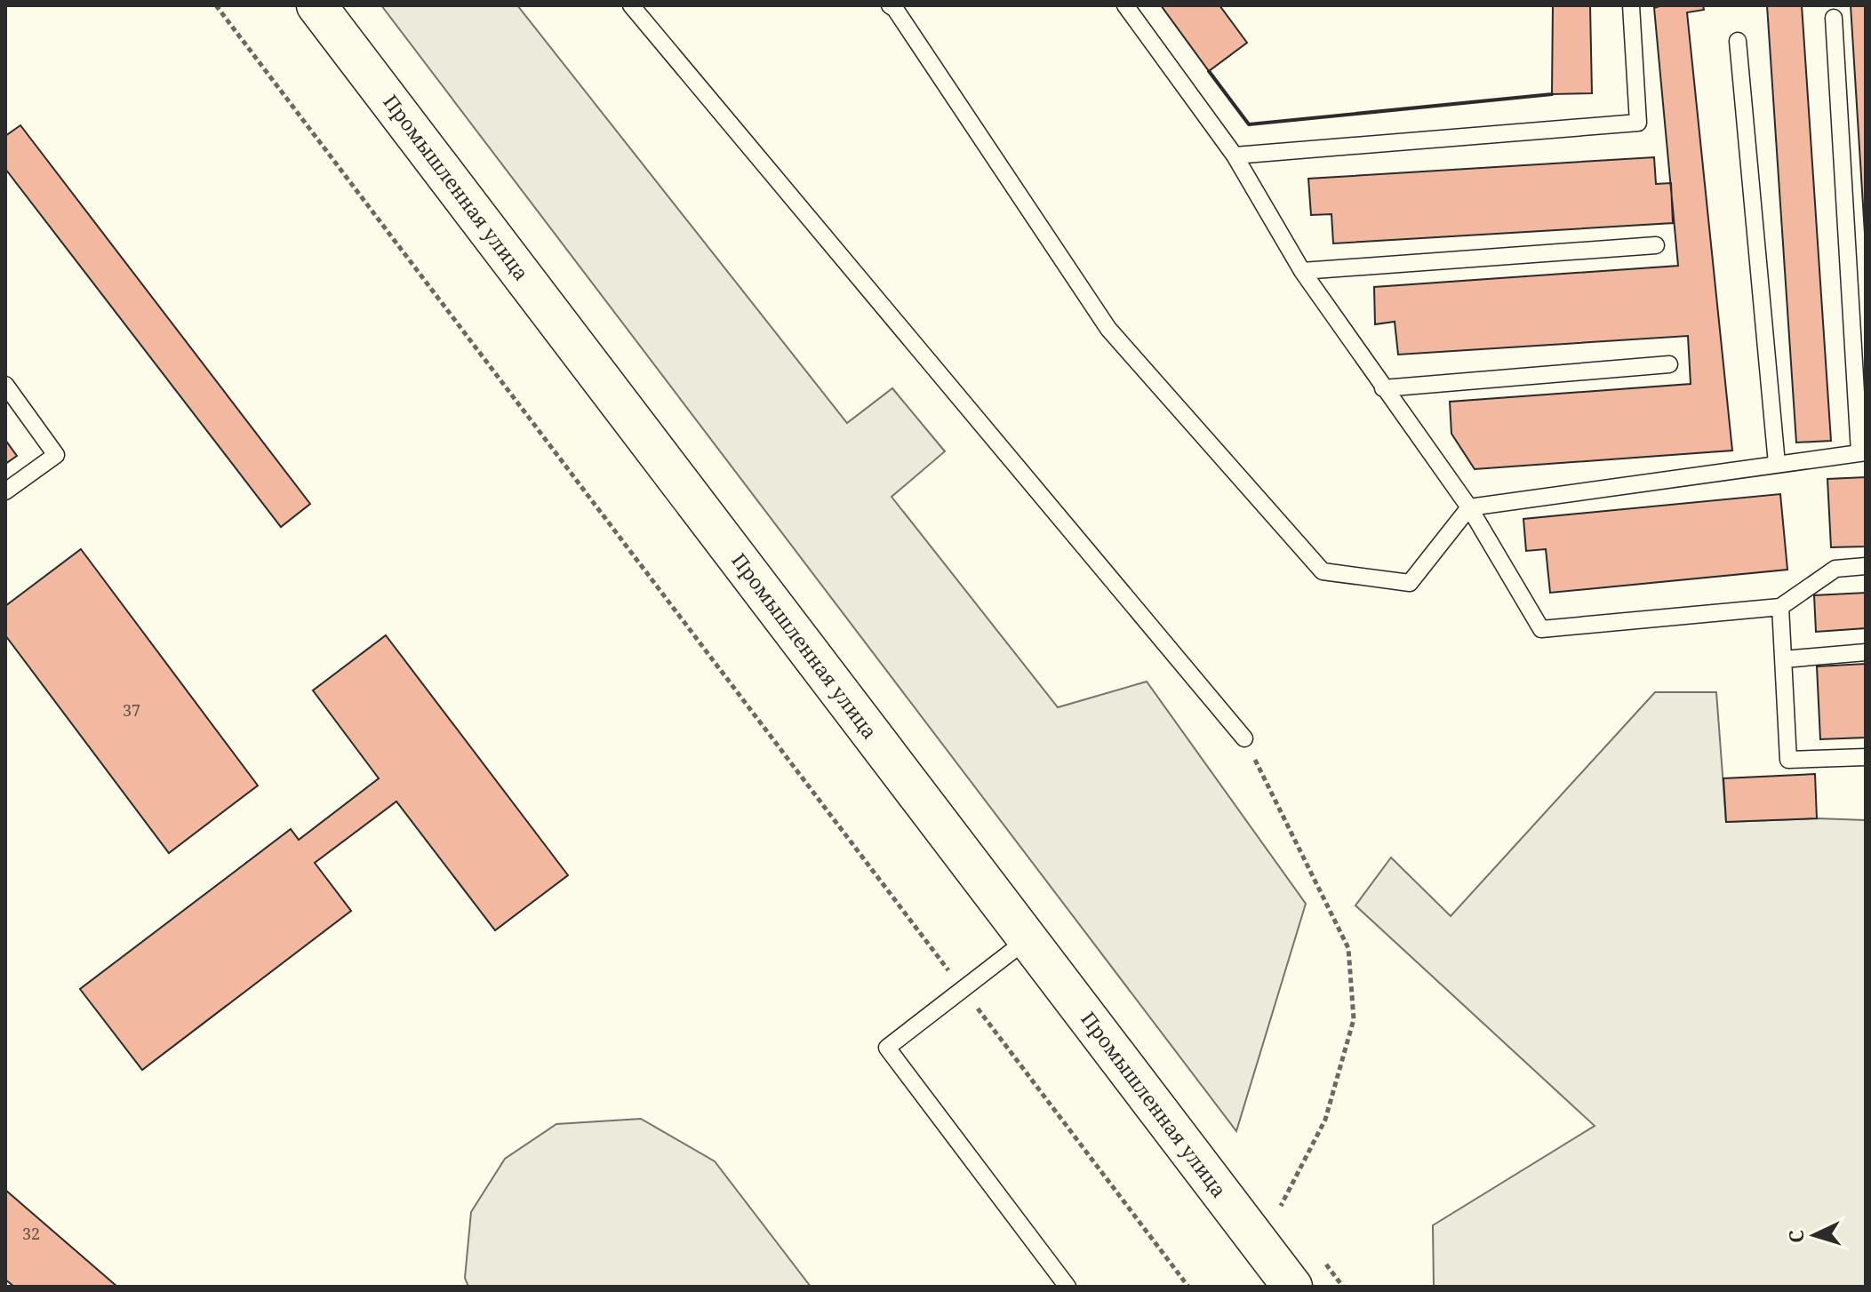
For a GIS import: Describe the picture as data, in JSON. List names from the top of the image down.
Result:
{
  "streets": {
    "street": ["Промышленная улица"]
  },
  "house_numbers": ["37", "32"],
  "north": "left"
}
